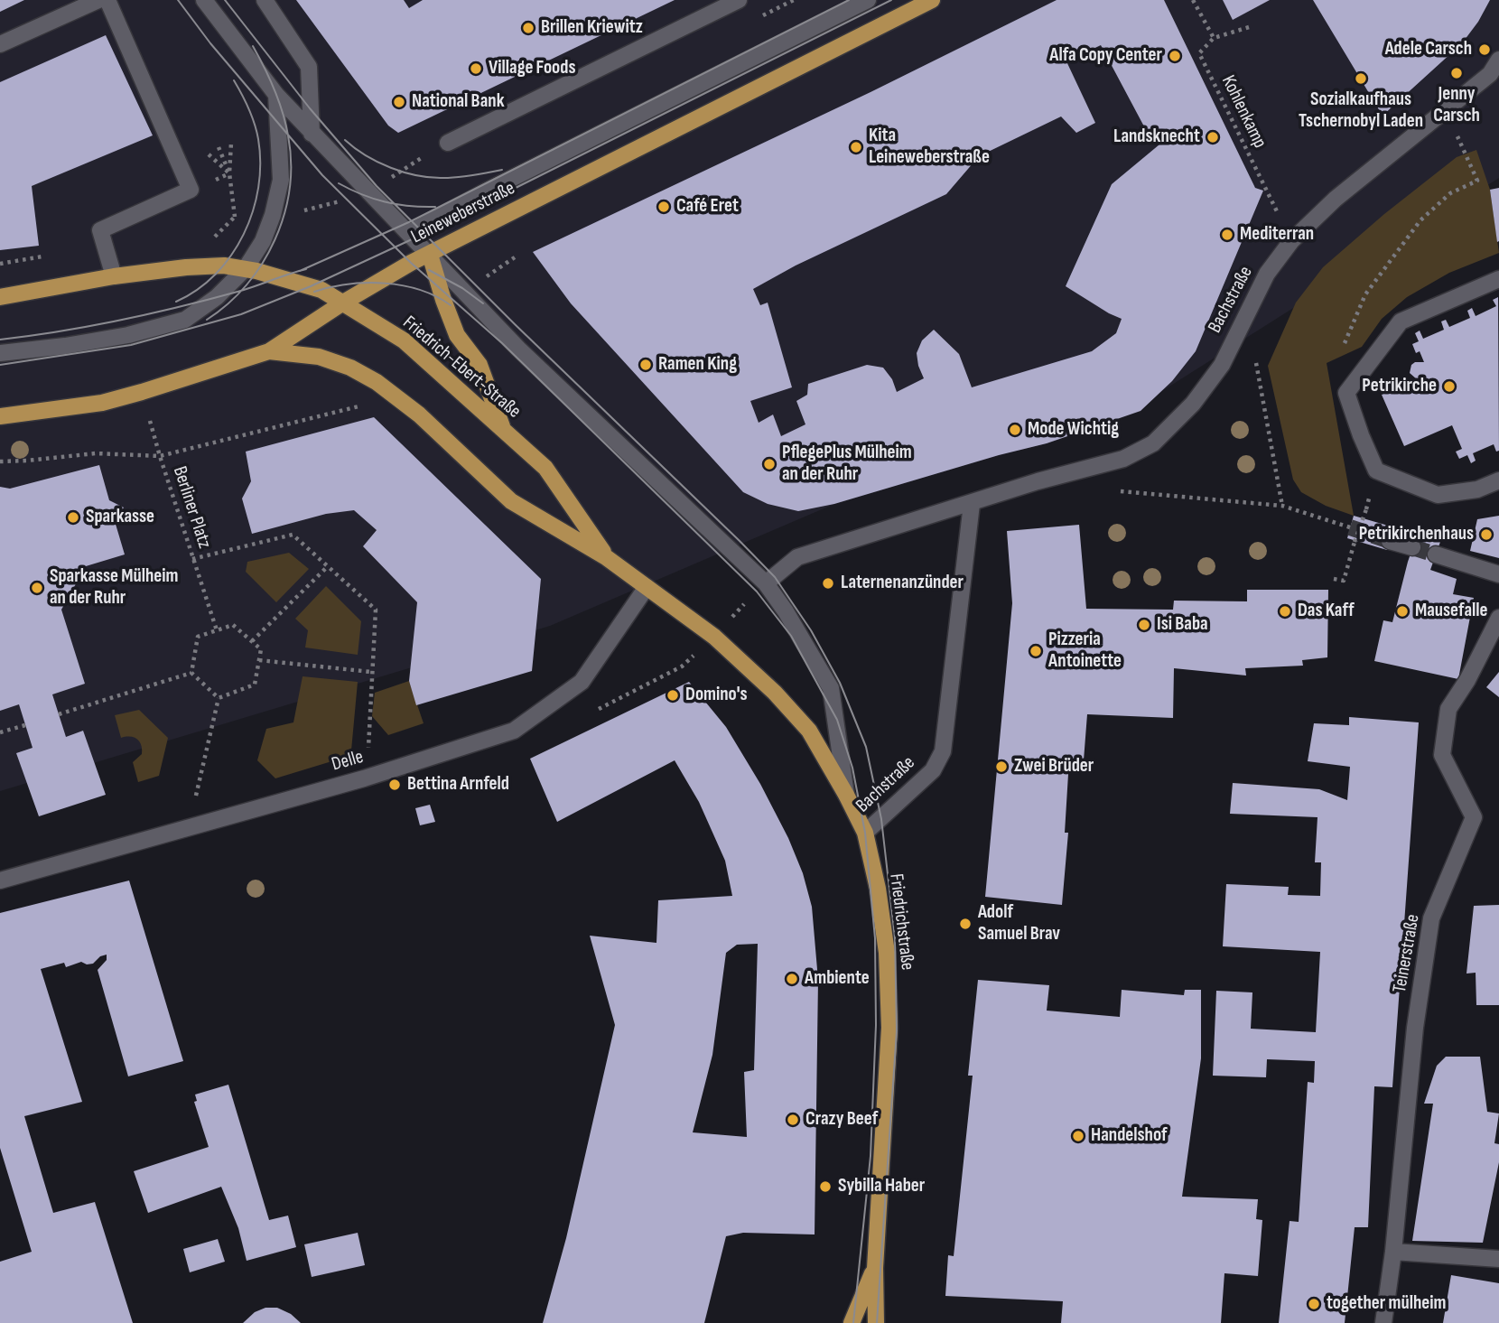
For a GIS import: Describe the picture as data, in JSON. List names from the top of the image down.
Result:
{
  "streets": {
    "main road": ["Leineweberstraße", "Friedrich-Ebert-Straße", "Friedrichstraße"],
    "street": ["Bachstraße", "Delle", "Teinerstraße"],
    "path": ["Kohlenkamp", "Berliner Platz"]
  },
  "crossings": [
    ["Kohlenkamp", "Bachstraße"],
    ["Leineweberstraße", "Friedrich-Ebert-Straße"],
    ["Leineweberstraße", "Berliner Platz"],
    ["Bachstraße", "Friedrichstraße"],
    ["Friedrich-Ebert-Straße", "Delle"],
    ["Friedrich-Ebert-Straße", "Friedrichstraße"]
  ],
  "places": [
    "Brillen Kriewitz",
    "Adele Carsch",
    "Alfa Copy Center",
    "Village Foods",
    "Jenny Carsch",
    "Sozialkaufhaus Tschernobyl Laden",
    "National Bank",
    "Landsknecht",
    "Kita Leineweberstraße",
    "Café Eret",
    "Mediterran",
    "Ramen King",
    "Petrikirche",
    "Mode Wichtig",
    "PflegePlus Mülheim an der Ruhr",
    "Sparkasse",
    "Petrikirchenhaus",
    "Laternenanzünder",
    "Sparkasse Mülheim an der Ruhr",
    "Das Kaff",
    "Mausefalle",
    "Isi Baba",
    "Pizzeria Antoinette",
    "Domino's",
    "Zwei Brüder",
    "Bettina Arnfeld",
    "Adolf Samuel Brav",
    "Ambiente",
    "Crazy Beef",
    "Handelshof",
    "Sybilla Haber",
    "together mülheim"
  ]
}
